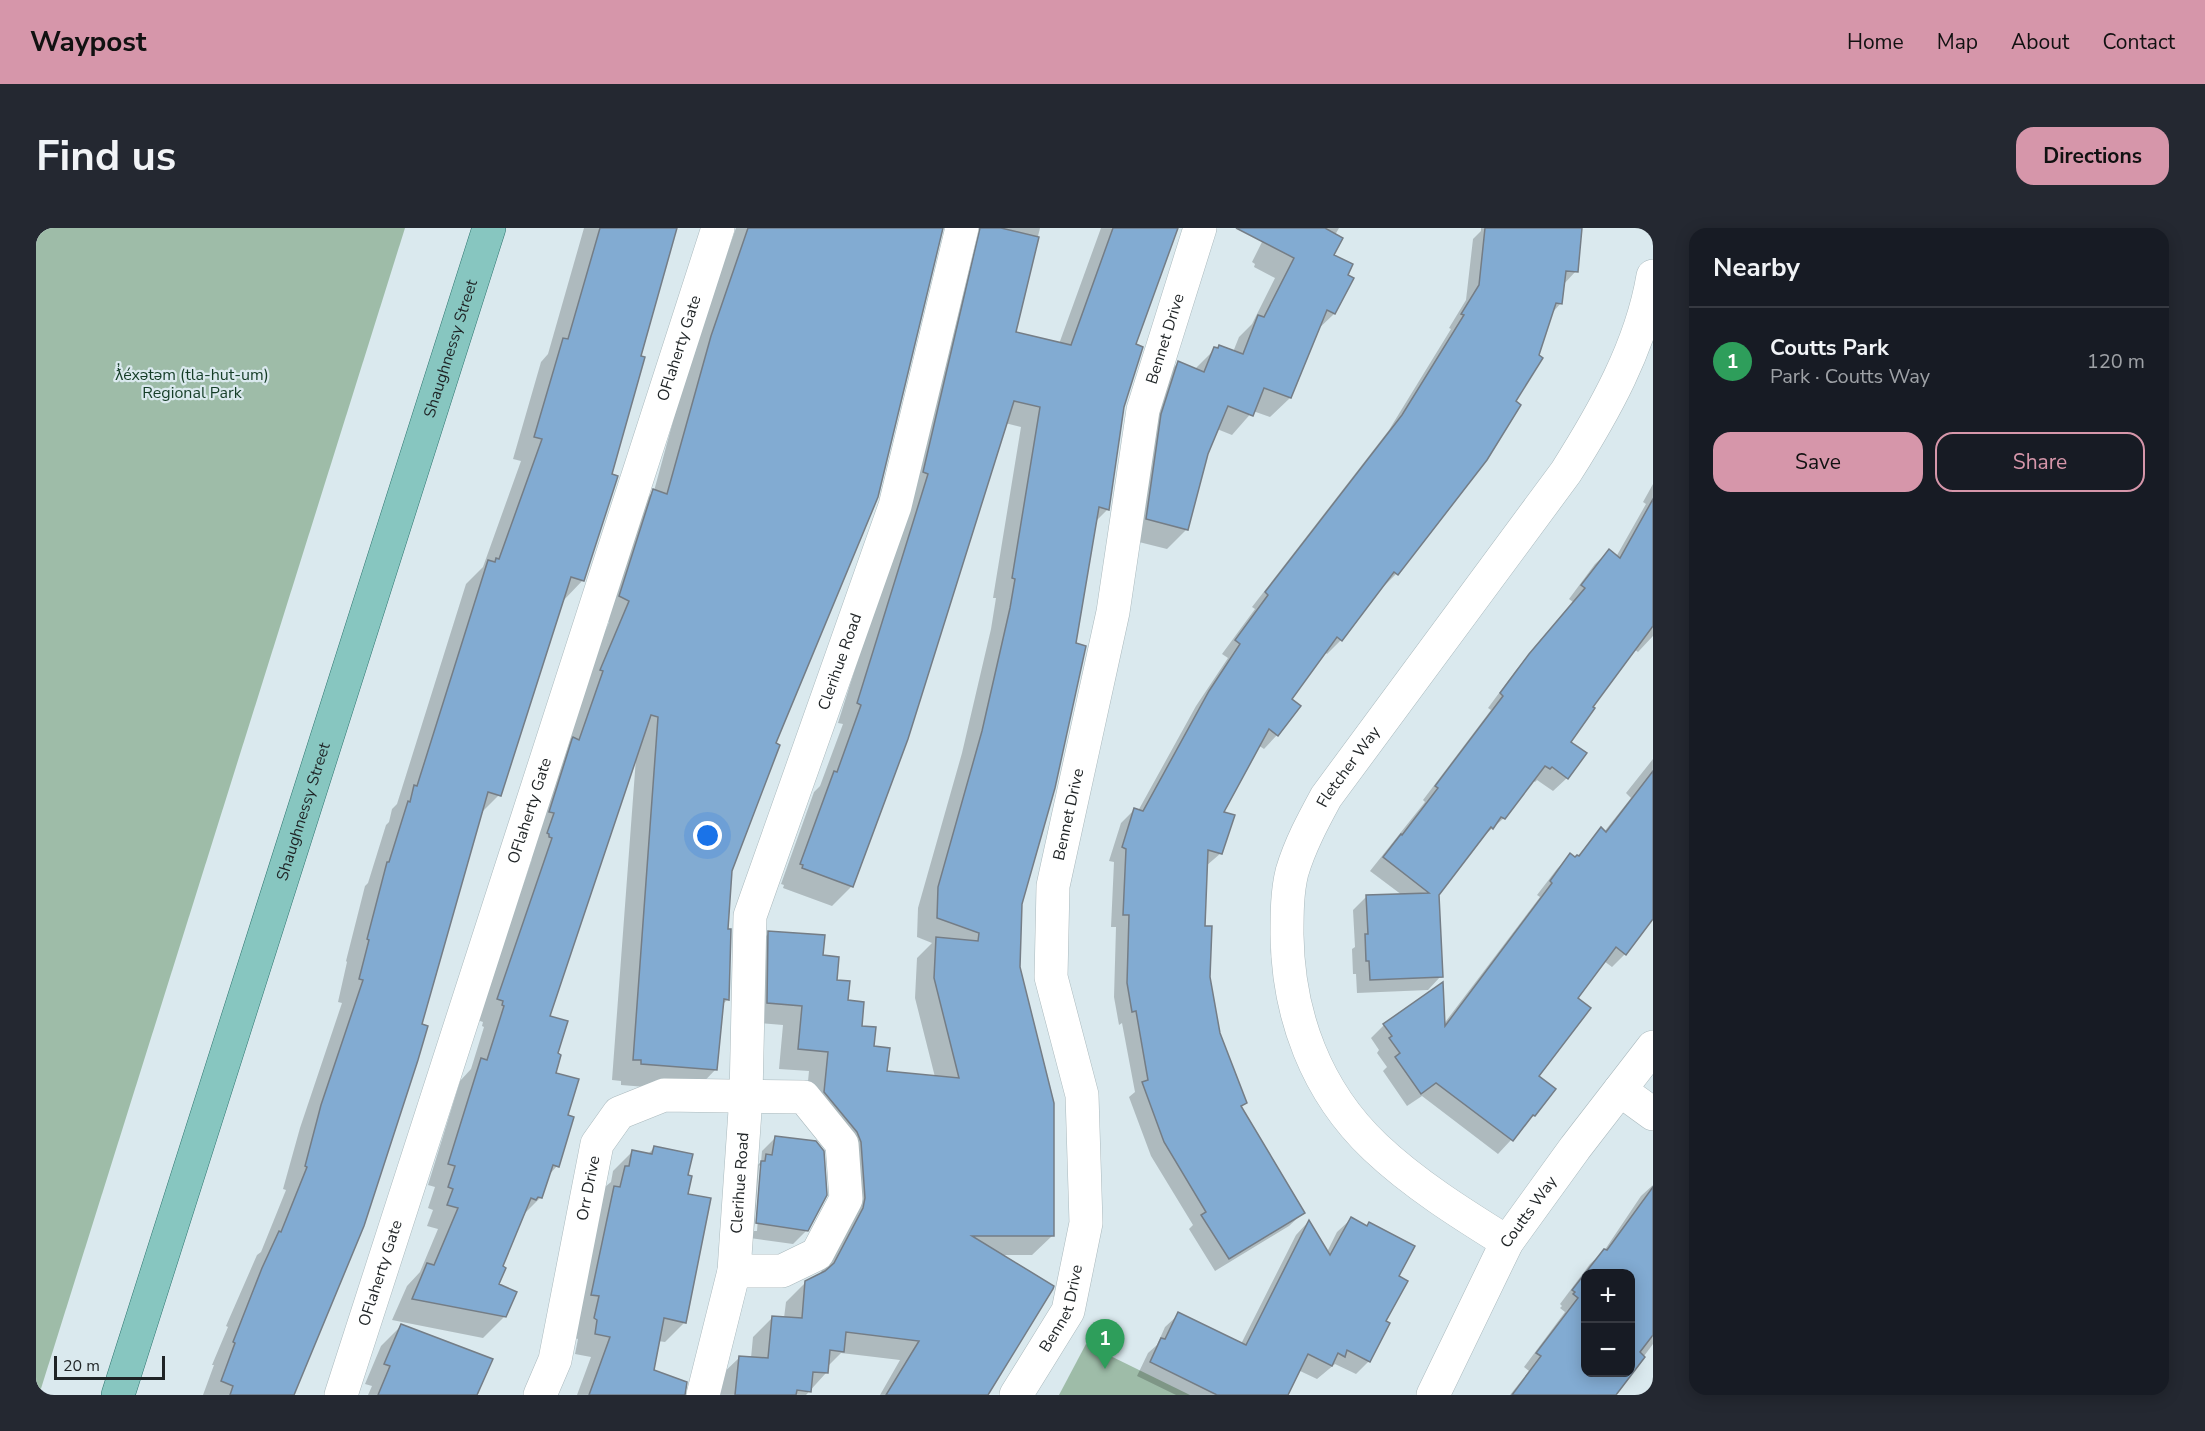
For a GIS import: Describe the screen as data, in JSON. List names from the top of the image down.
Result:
{
  "streets": {
    "main road": ["Shaughnessy Street"],
    "street": [
      "Bennet Drive",
      "OFlaherty Gate",
      "Clerihue Road",
      "Fletcher Way",
      "Orr Drive",
      "Coutts Way"
    ]
  },
  "crossings": [
    ["Clerihue Road", "Orr Drive"],
    ["Fletcher Way", "Coutts Way"]
  ],
  "parks": ["ƛ̓éxətəm (tla-hut-um) Regional Park"],
  "scale_bar": "20 m",
  "page": {
    "header": "Waypost",
    "nav": [
      "Home",
      "Map",
      "About",
      "Contact"
    ],
    "buttons": [
      "Directions",
      ["Save", "Share"]
    ],
    "title": "Find us",
    "heading": "Nearby",
    "list": [
      {
        "mark": "1",
        "name": "Coutts Park",
        "note": "Park · Coutts Way",
        "value": "120 m"
      }
    ],
    "map_buttons": ["+", "−"],
    "pins": "1",
    "scale": "20 m"
  }
}
